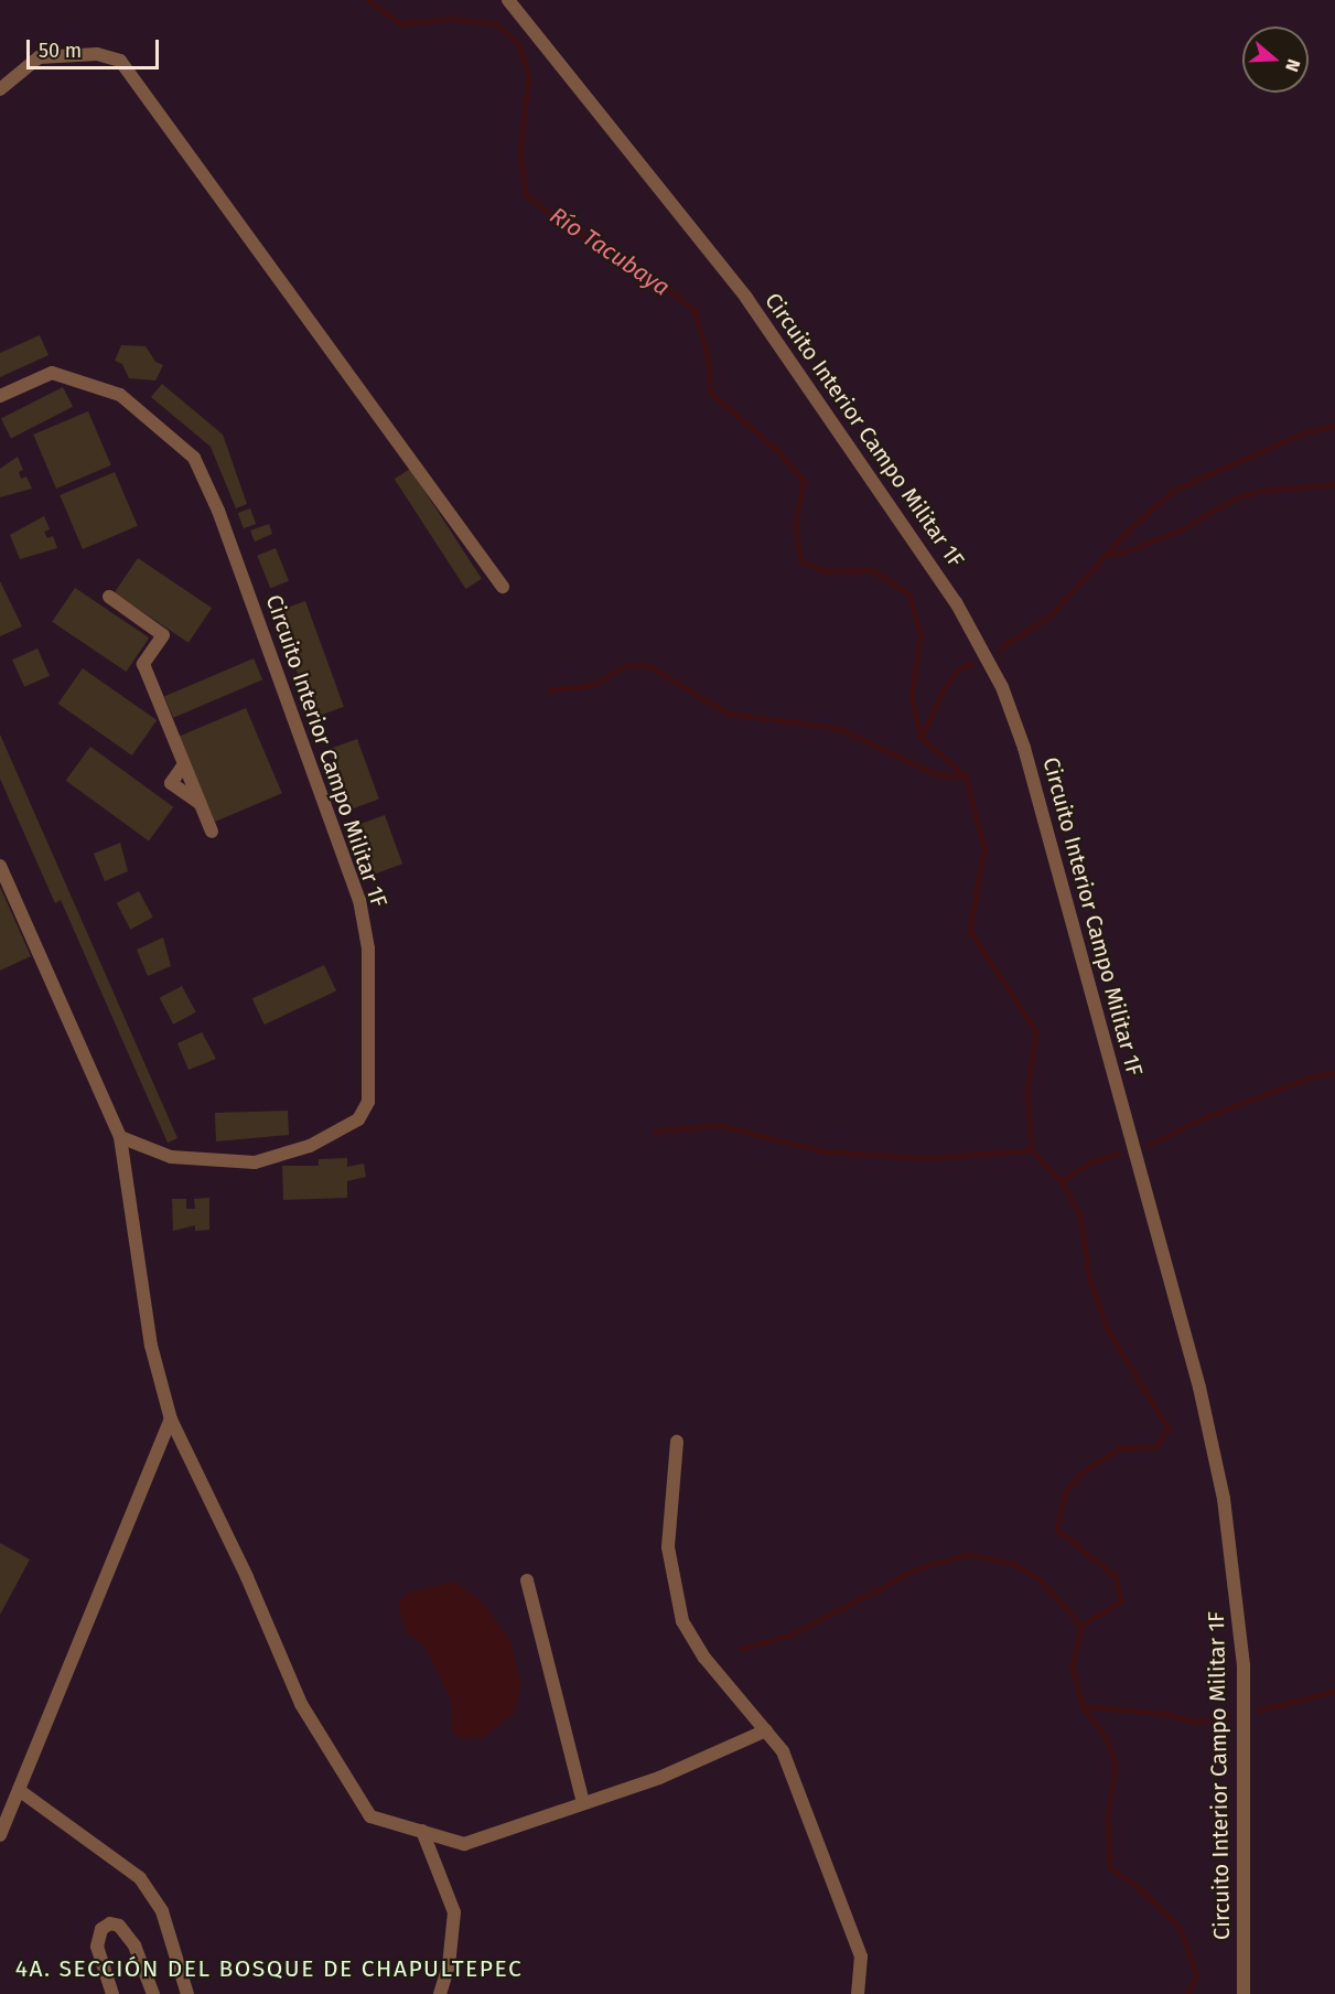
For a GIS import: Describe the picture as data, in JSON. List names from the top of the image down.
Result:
{
  "streets": {
    "street": ["Circuito Interior Campo Militar 1F"]
  },
  "districts": ["4A. SECCIÓN DEL BOSQUE DE CHAPULTEPEC"],
  "water": ["Río Tacubaya"],
  "scale_bar": "50 m",
  "north": "right"
}
